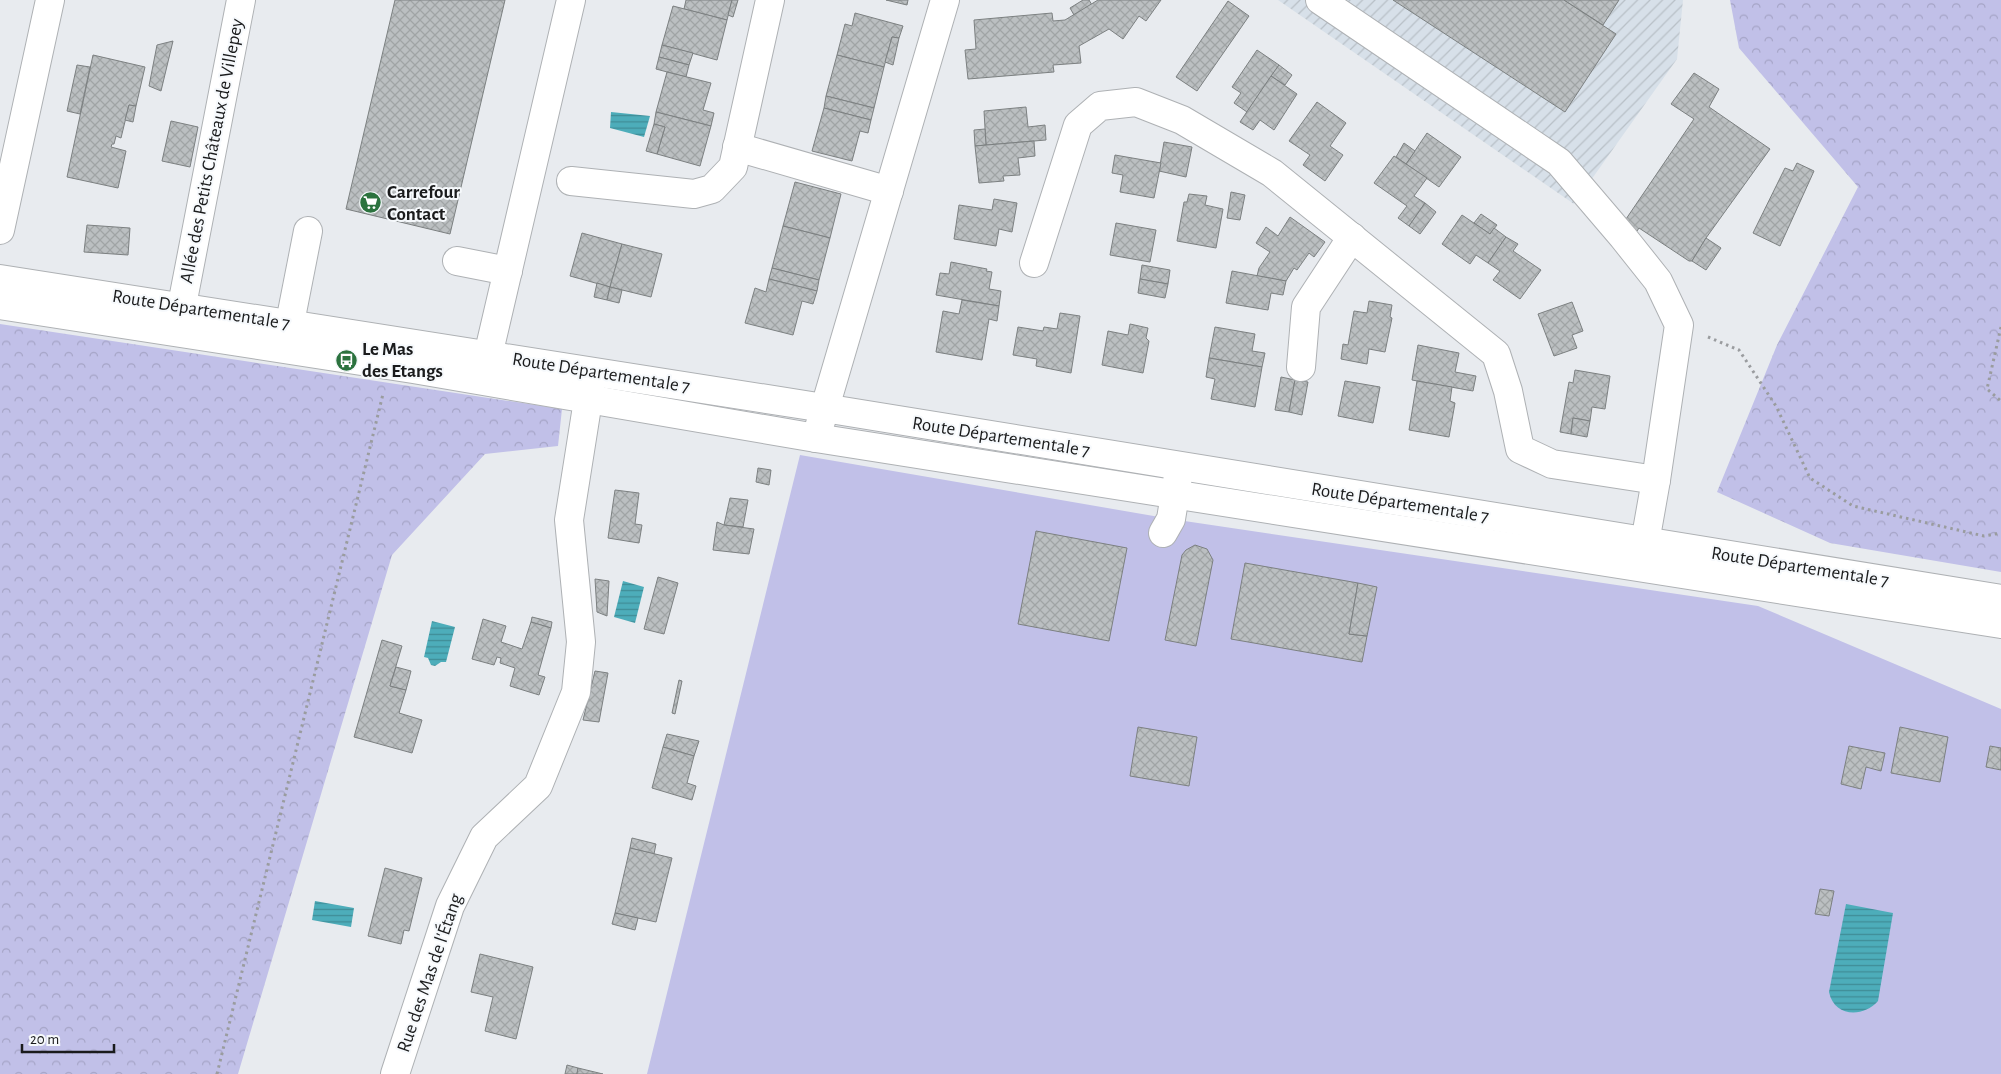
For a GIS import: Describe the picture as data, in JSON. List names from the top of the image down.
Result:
{
  "streets": {
    "main road": ["Allée des Petits Châteaux de Villepey", "Route Départementale 7", "Rue des Mas de l'Étang"]
  },
  "crossings": [
    ["Allée des Petits Châteaux de Villepey", "Route Départementale 7"],
    ["Route Départementale 7", "Rue des Mas de l'Étang"]
  ],
  "places": {
    "supermarket": ["Carrefour Contact"],
    "bus stop": ["Le Mas des Etangs"]
  },
  "scale_bar": "20 m"
}
